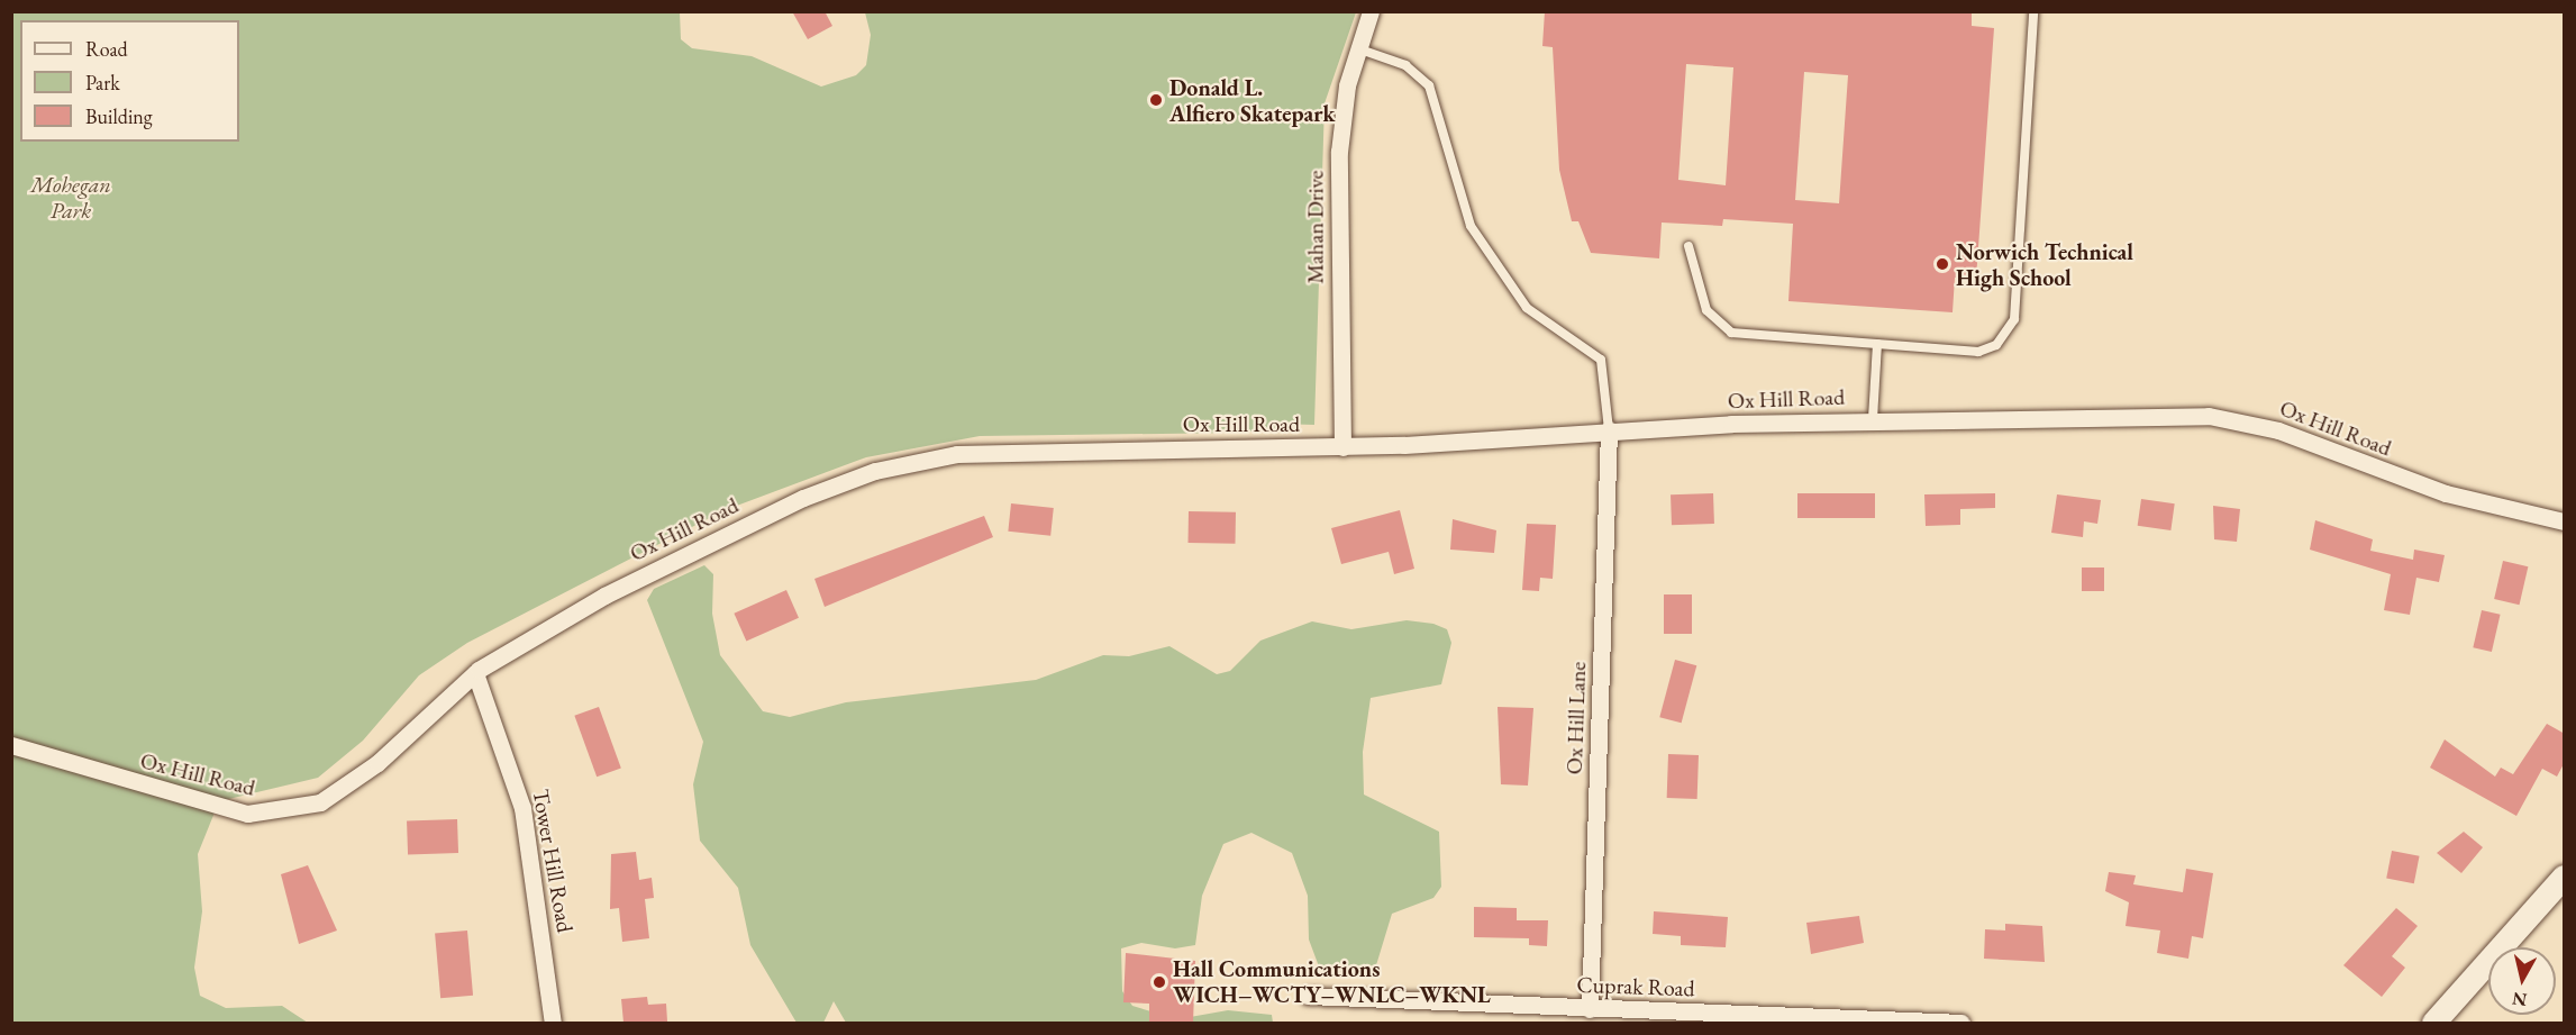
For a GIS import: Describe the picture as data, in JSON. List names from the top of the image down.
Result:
{
  "streets": {
    "street": [
      "Mahan Drive",
      "Ox Hill Road",
      "Ox Hill Lane",
      "Tower Hill Road",
      "Cuprak Road"
    ]
  },
  "crossings": [
    ["Mahan Drive", "Ox Hill Road"],
    ["Ox Hill Road", "Ox Hill Lane"],
    ["Ox Hill Road", "Tower Hill Road"],
    ["Ox Hill Lane", "Cuprak Road"]
  ],
  "parks": ["Mohegan Park"],
  "places": ["Donald L. Alfiero Skatepark", "Norwich Technical High School", "Hall Communications WICH–WCTY–WNLC–WKNL"],
  "legend": ["Road", "Park", "Building"],
  "north": "bottom"
}
